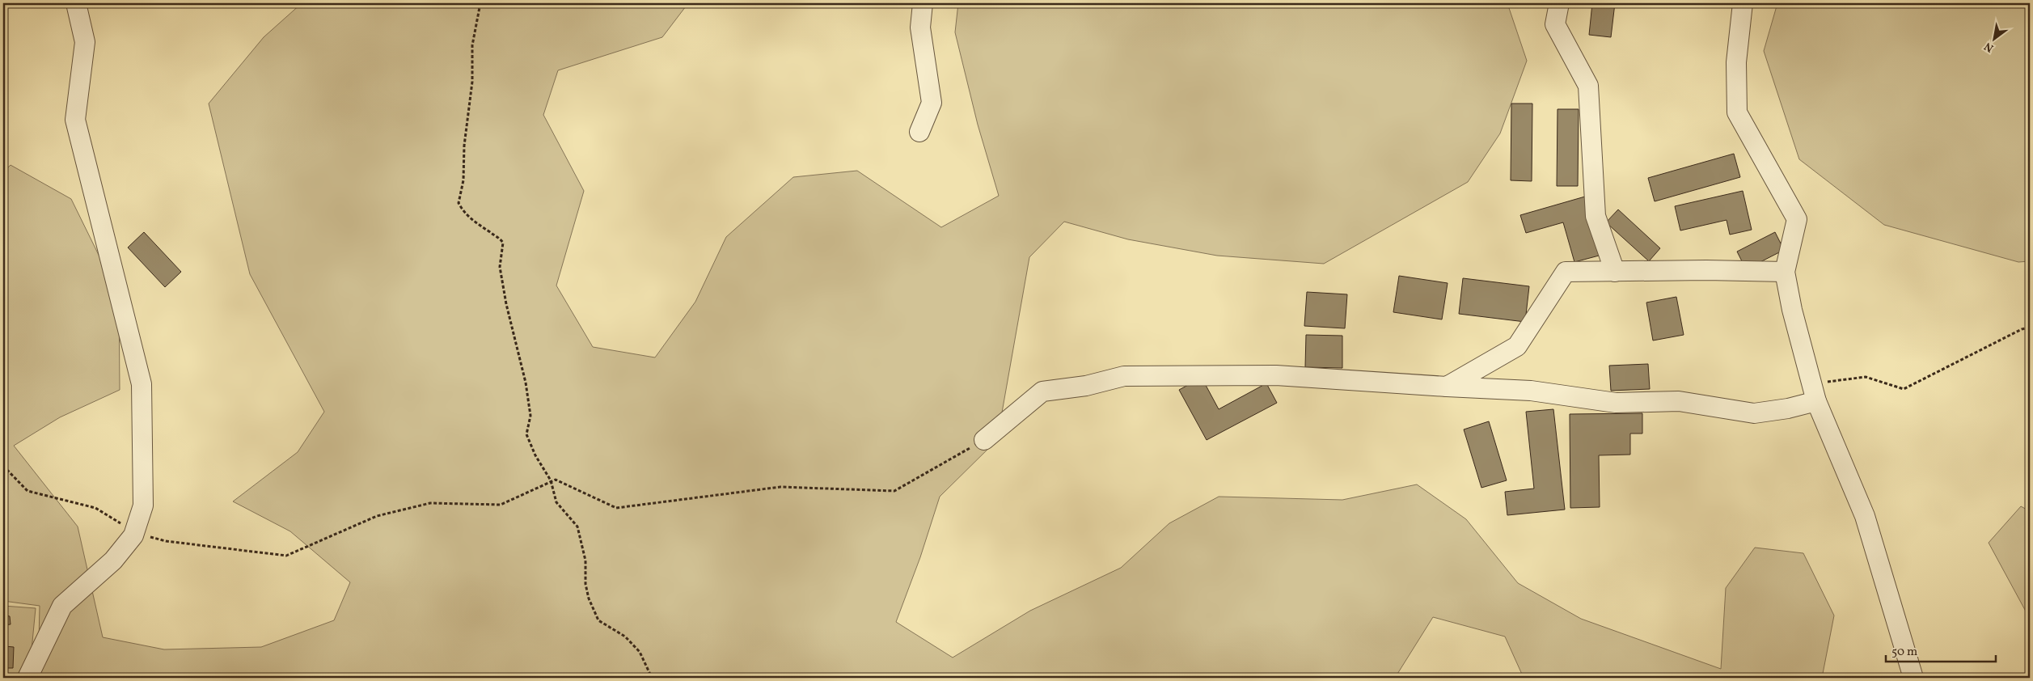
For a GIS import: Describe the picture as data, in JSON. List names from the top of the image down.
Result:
{
  "scale_bar": "50 m",
  "north": "bottom left"
}
